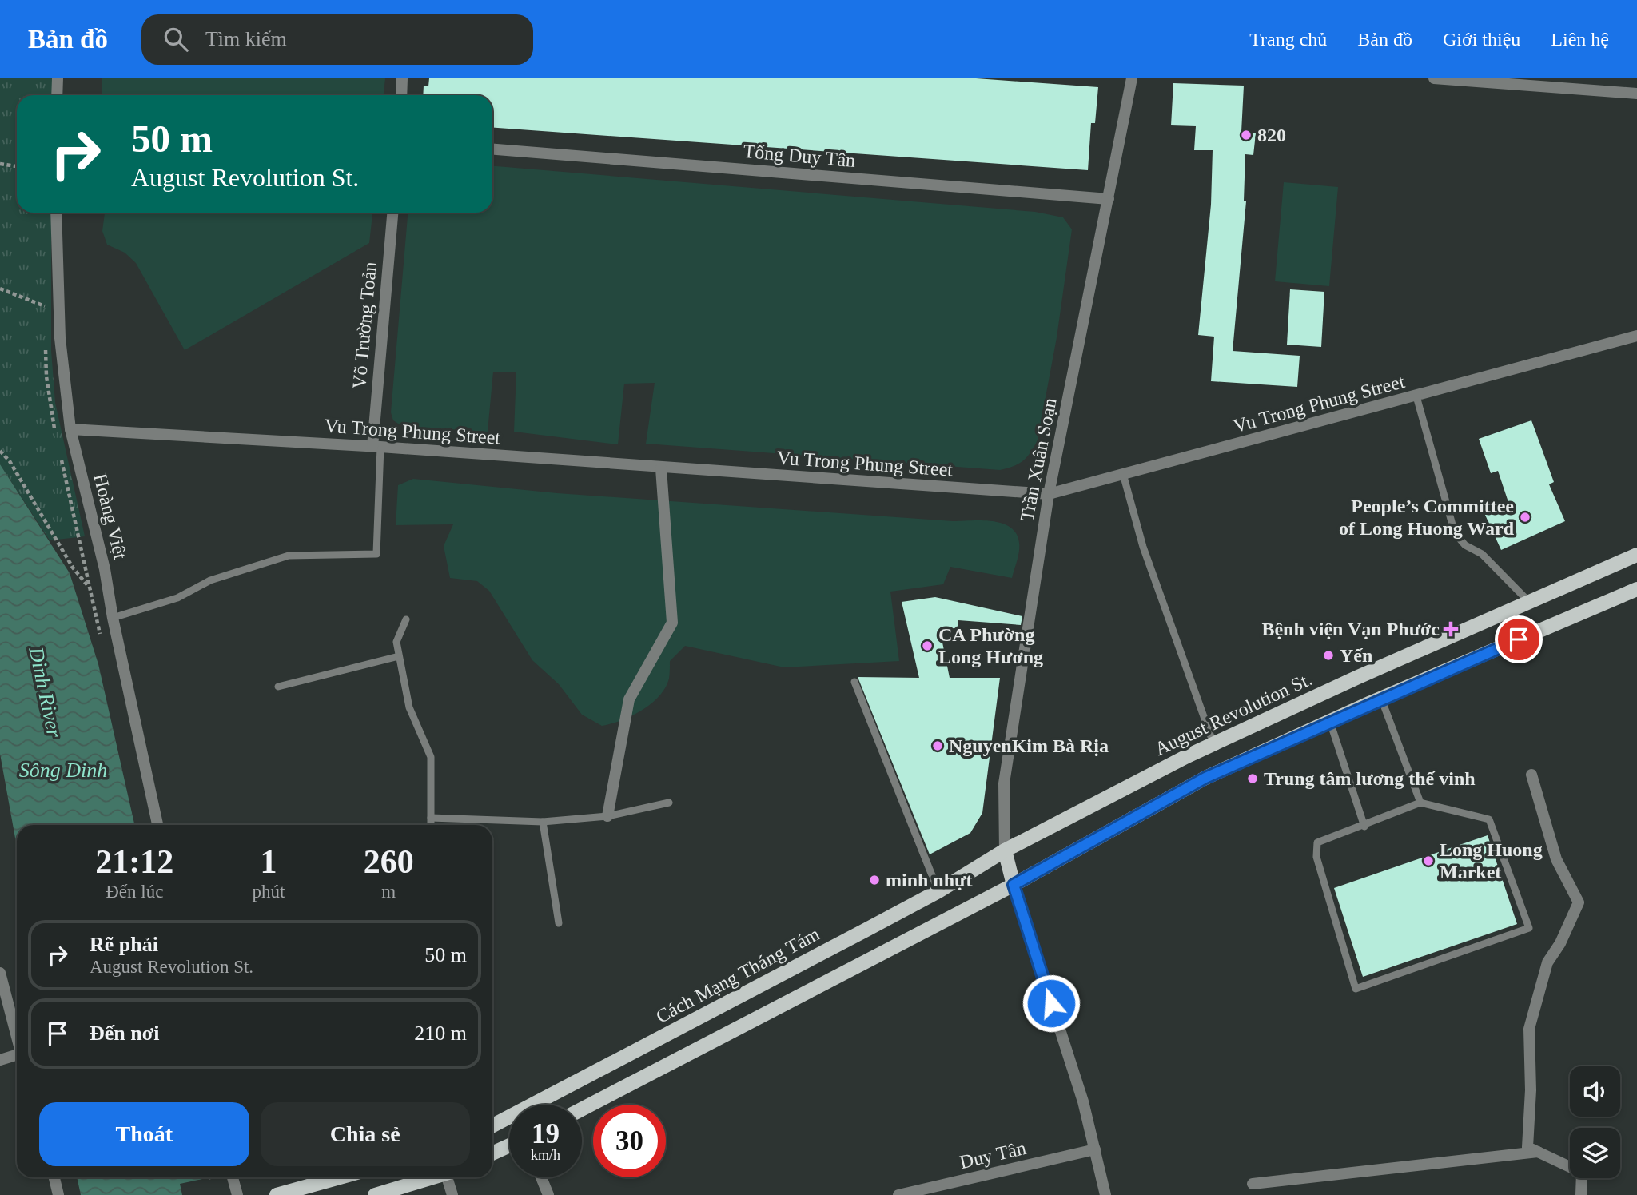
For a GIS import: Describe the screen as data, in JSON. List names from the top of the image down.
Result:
{
  "streets": {
    "main road": ["August Revolution St.", "Cách Mạng Tháng Tám"],
    "street": [
      "Tống Duy Tân",
      "Võ Trường Toản",
      "Vu Trong Phung Street",
      "Trần Xuân Soạn",
      "Hoàng Việt",
      "Duy Tân"
    ]
  },
  "crossings": [
    ["Tống Duy Tân", "Trần Xuân Soạn"],
    ["Võ Trường Toản", "Vu Trong Phung Street"],
    ["Vu Trong Phung Street", "Trần Xuân Soạn"],
    ["Vu Trong Phung Street", "Hoàng Việt"],
    ["Trần Xuân Soạn", "August Revolution St."],
    ["Trần Xuân Soạn", "Cách Mạng Tháng Tám"],
    ["August Revolution St.", "Cách Mạng Tháng Tám"]
  ],
  "water": ["Dinh River", "Sông Dinh"],
  "places": {
    "other": [
      "820",
      "People’s Committee of Long Huong Ward",
      "CA Phường Long Hương",
      "Yến",
      "NguyenKim Bà Rịa",
      "Trung tâm lương thế vinh",
      "Long Huong Market",
      "minh nhựt"
    ],
    "health": ["Bệnh viện Vạn Phước"]
  },
  "page": {
    "header": "Bản đồ",
    "search": "Tìm kiếm",
    "nav": [
      "Trang chủ",
      "Bản đồ",
      "Giới thiệu",
      "Liên hệ"
    ],
    "turn": ["50 m", "August Revolution St."],
    "eta": [
      "21:12",
      "Đến lúc",
      "1",
      "phút",
      "260",
      "m"
    ],
    "list": [
      {
        "name": "Rẽ phải",
        "note": "August Revolution St.",
        "value": "50 m"
      },
      {
        "name": "Đến nơi",
        "value": "210 m"
      }
    ],
    "buttons": ["Thoát", "Chia sẻ"],
    "speed": "19 km/h",
    "limit": "30"
  }
}
